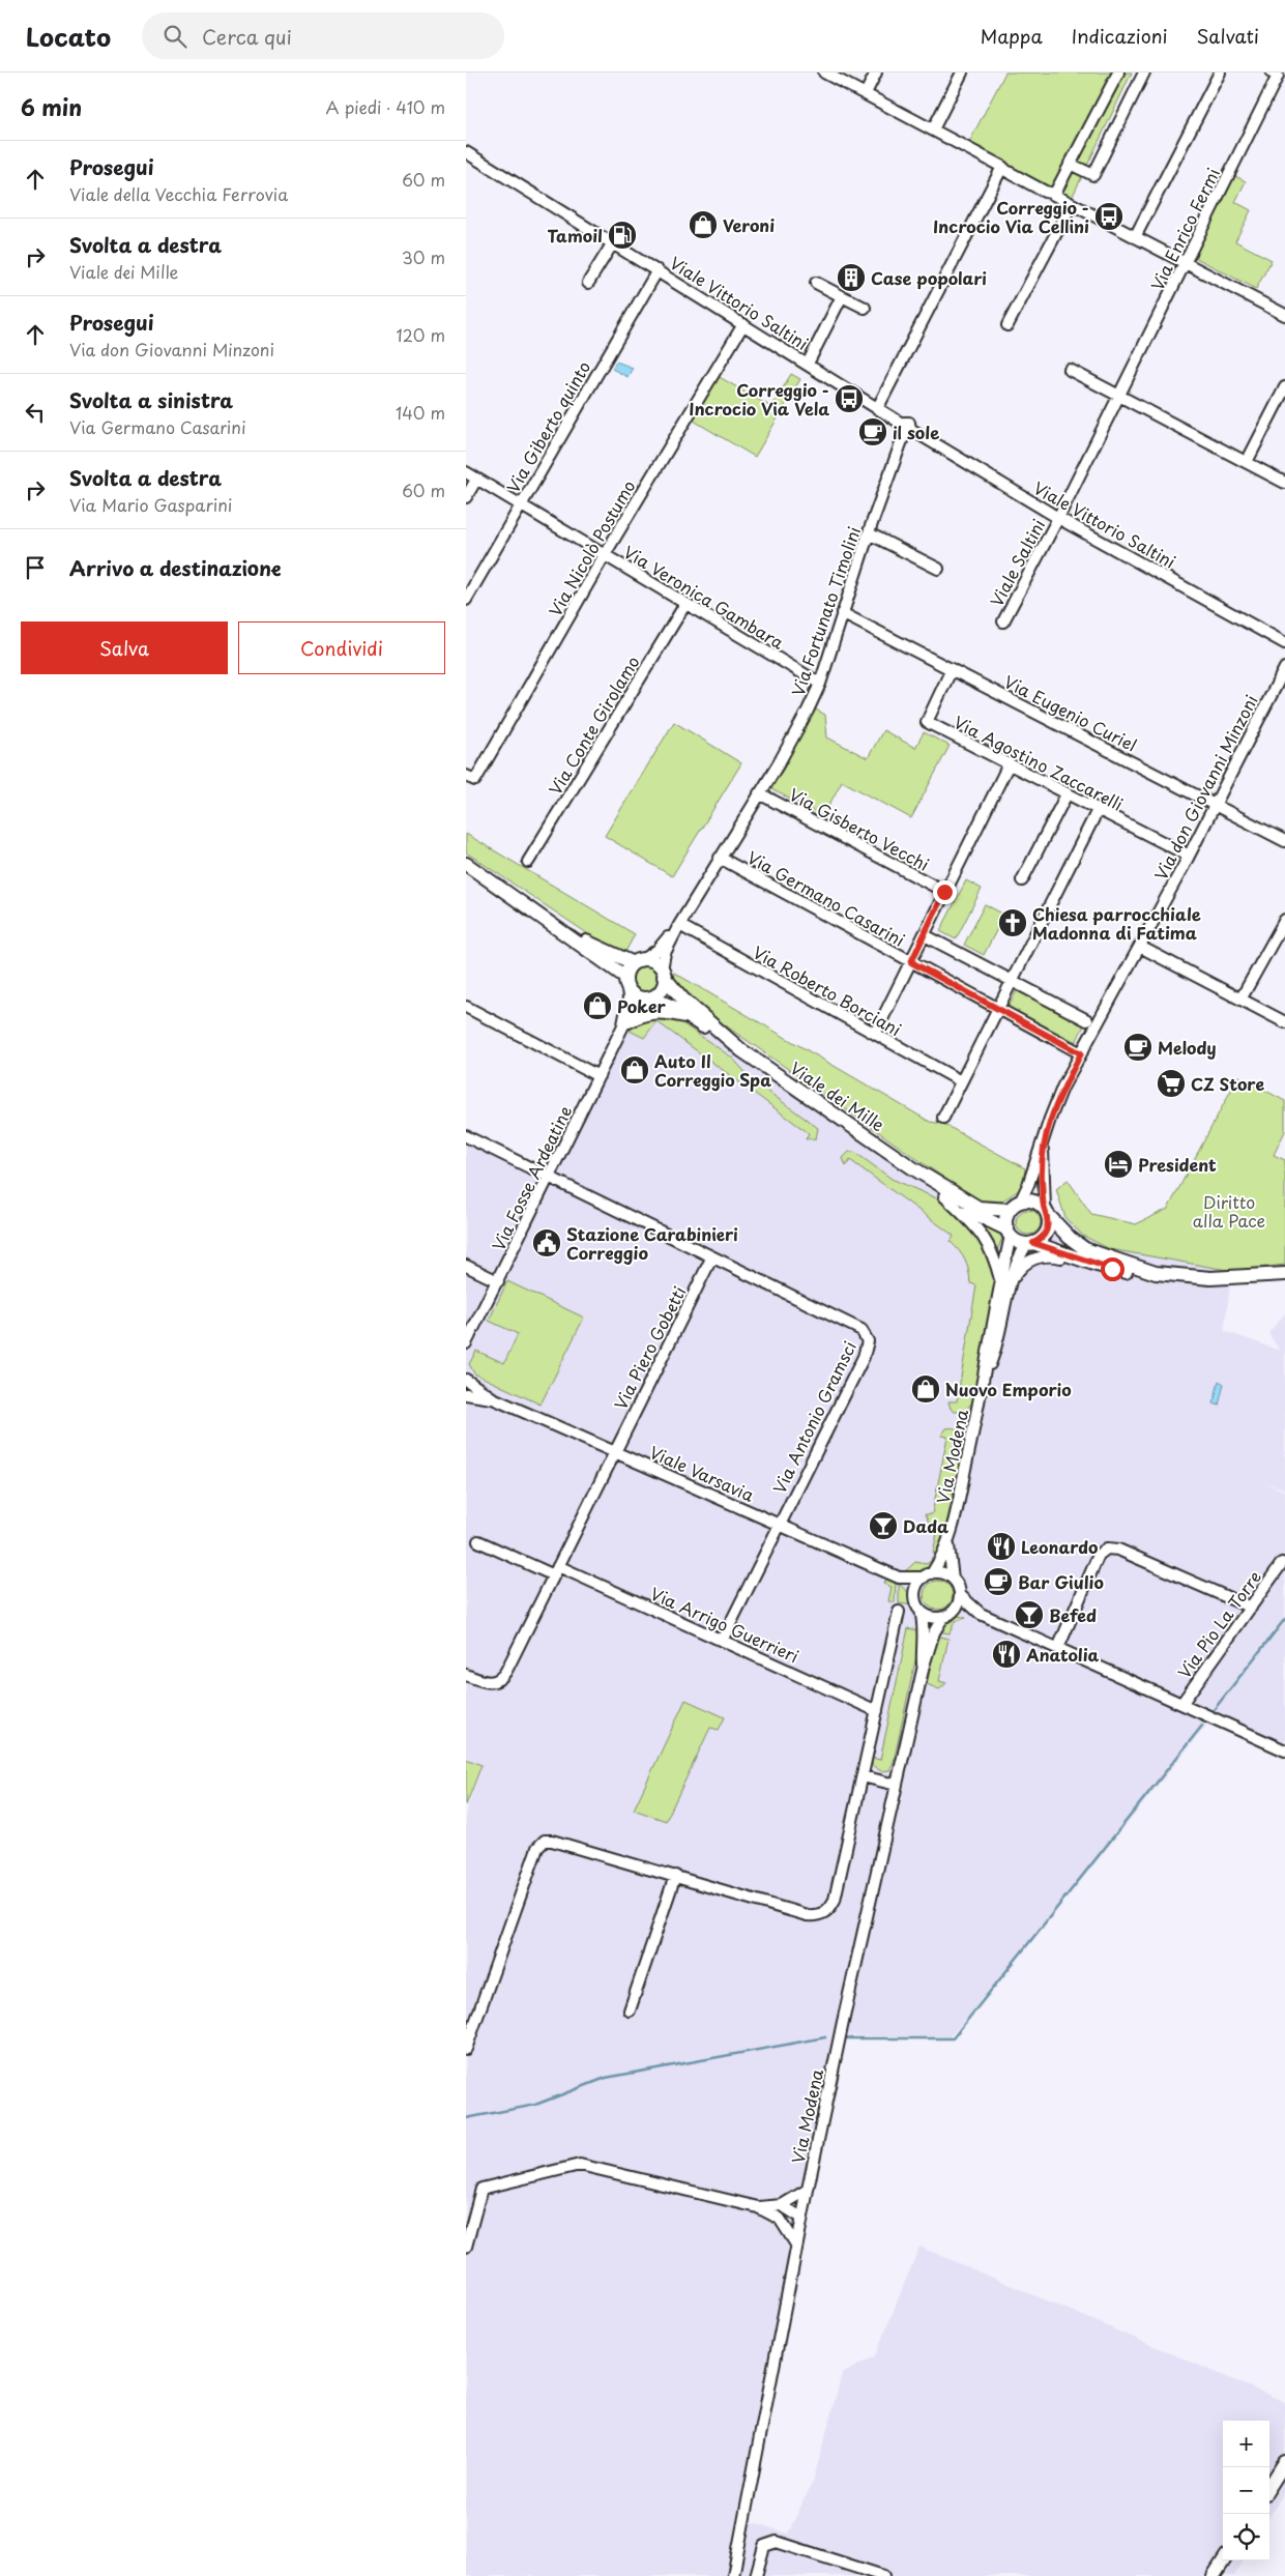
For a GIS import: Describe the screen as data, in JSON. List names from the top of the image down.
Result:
{
  "streets": {
    "main road": ["Viale dei Mille"],
    "street": [
      "Via Enrico Fermi",
      "Viale Vittorio Saltini",
      "Via Giberto quinto",
      "Via Nicolò Postumo",
      "Viale Saltini",
      "Via Veronica Gambara",
      "Via Fortunato Timolini",
      "Via Eugenio Curiel",
      "Via Conte Girolamo",
      "Via Agostino Zaccarelli",
      "Via don Giovanni Minzoni",
      "Via Gisberto Vecchi",
      "Via Germano Casarini",
      "Via Roberto Borciani",
      "Via Fosse Ardeatine",
      "Via Piero Gobetti",
      "Via Antonio Gramsci",
      "Via Modena",
      "Viale Varsavia",
      "Via Arrigo Guerrieri",
      "Via Pio La Torre"
    ]
  },
  "crossings": [
    ["Via Enrico Fermi", "Viale Vittorio Saltini"],
    ["Via Enrico Fermi", "Viale Saltini"],
    ["Viale Vittorio Saltini", "Via Giberto quinto"],
    ["Viale Vittorio Saltini", "Via Nicolò Postumo"],
    ["Viale Vittorio Saltini", "Viale Saltini"],
    ["Viale Vittorio Saltini", "Via Fortunato Timolini"],
    ["Via Giberto quinto", "Via Veronica Gambara"],
    ["Via Nicolò Postumo", "Via Veronica Gambara"],
    ["Via Veronica Gambara", "Via Fortunato Timolini"],
    ["Via Veronica Gambara", "Via Conte Girolamo"],
    ["Via Fortunato Timolini", "Via Eugenio Curiel"],
    ["Via Fortunato Timolini", "Via Gisberto Vecchi"],
    ["Via Fortunato Timolini", "Via Germano Casarini"],
    ["Via Fortunato Timolini", "Via Roberto Borciani"],
    ["Via Fortunato Timolini", "Viale dei Mille"],
    ["Via Fortunato Timolini", "Via Fosse Ardeatine"],
    ["Via Eugenio Curiel", "Via Agostino Zaccarelli"],
    ["Via Eugenio Curiel", "Via don Giovanni Minzoni"],
    ["Via Agostino Zaccarelli", "Via don Giovanni Minzoni"],
    ["Via don Giovanni Minzoni", "Via Germano Casarini"],
    ["Via don Giovanni Minzoni", "Viale dei Mille"],
    ["Via don Giovanni Minzoni", "Via Modena"],
    ["Viale dei Mille", "Via Fosse Ardeatine"],
    ["Viale dei Mille", "Via Modena"],
    ["Via Fosse Ardeatine", "Via Antonio Gramsci"],
    ["Via Piero Gobetti", "Via Antonio Gramsci"],
    ["Via Piero Gobetti", "Viale Varsavia"],
    ["Via Piero Gobetti", "Via Arrigo Guerrieri"],
    ["Via Antonio Gramsci", "Viale Varsavia"],
    ["Via Modena", "Viale Varsavia"],
    ["Via Modena", "Via Pio La Torre"],
    ["Viale Varsavia", "Via Pio La Torre"]
  ],
  "parks": ["Diritto alla Pace"],
  "places": {
    "bus stop": ["Correggio - Incrocio Via Cellini", "Correggio - Incrocio Via Vela"],
    "shop": [
      "Veroni",
      "Poker",
      "Auto Il Correggio Spa",
      "Nuovo Emporio"
    ],
    "fuel station": ["Tamoil"],
    "building": ["Case popolari"],
    "cafe": ["il sole", "Melody", "Bar Giulio"],
    "church": ["Chiesa parrocchiale Madonna di Fatima"],
    "supermarket": ["CZ Store"],
    "hotel": ["President"],
    "public building": ["Stazione Carabinieri Correggio"],
    "bar": ["Dada", "Befed"],
    "restaurant": ["Leonardo", "Anatolia"]
  },
  "page": {
    "header": "Locato",
    "search": "Cerca qui",
    "nav": ["Mappa", "Indicazioni", "Salvati"],
    "heading": ["6 min", "A piedi · 410 m"],
    "list": [
      ["Prosegui", "Viale della Vecchia Ferrovia", "60 m"],
      ["Svolta a destra", "Viale dei Mille", "30 m"],
      ["Prosegui", "Via don Giovanni Minzoni", "120 m"],
      ["Svolta a sinistra", "Via Germano Casarini", "140 m"],
      ["Svolta a destra", "Via Mario Gasparini", "60 m"],
      "Arrivo a destinazione"
    ],
    "buttons": ["Salva", "Condividi"],
    "map_buttons": ["+", "−"]
  }
}
